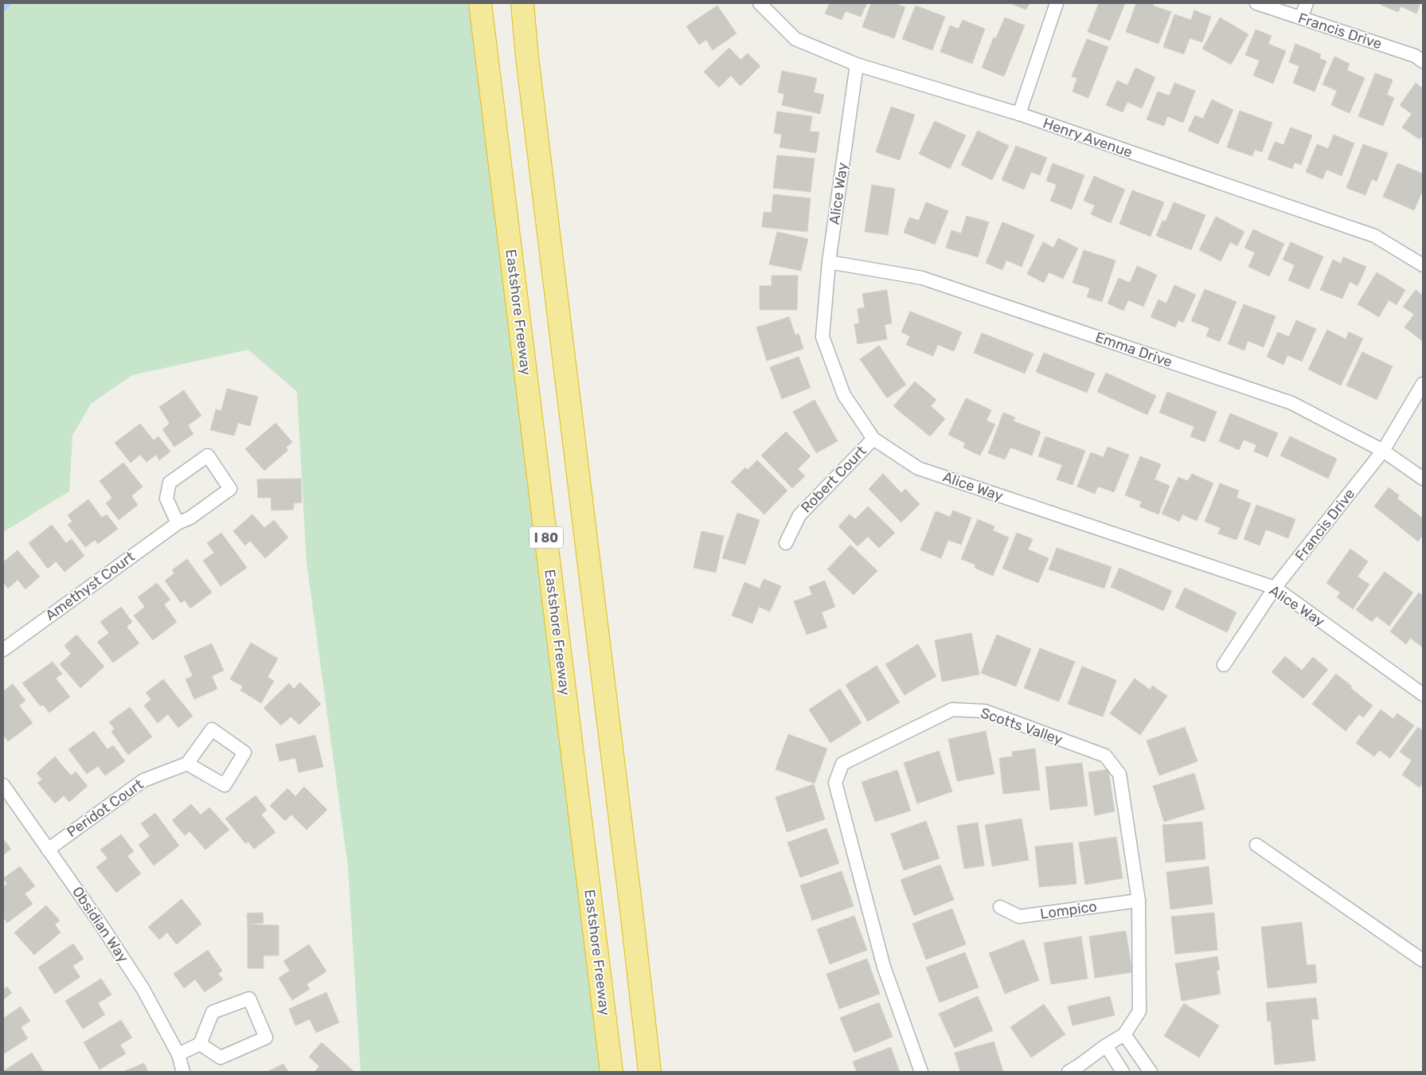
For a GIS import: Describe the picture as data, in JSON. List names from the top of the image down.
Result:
{
  "streets": {
    "highway": ["Eastshore Freeway", "I 80"],
    "street": [
      "Francis Drive",
      "Henry Avenue",
      "Alice Way",
      "Emma Drive",
      "Robert Court",
      "Amethyst Court",
      "Scotts Valley",
      "Peridot Court",
      "Lompico",
      "Obsidian Way"
    ]
  },
  "crossings": [
    ["Francis Drive", "Alice Way"],
    ["Francis Drive", "Emma Drive"],
    ["Henry Avenue", "Alice Way"],
    ["Alice Way", "Emma Drive"],
    ["Alice Way", "Robert Court"],
    ["Scotts Valley", "Lompico"],
    ["Peridot Court", "Obsidian Way"]
  ]
}
